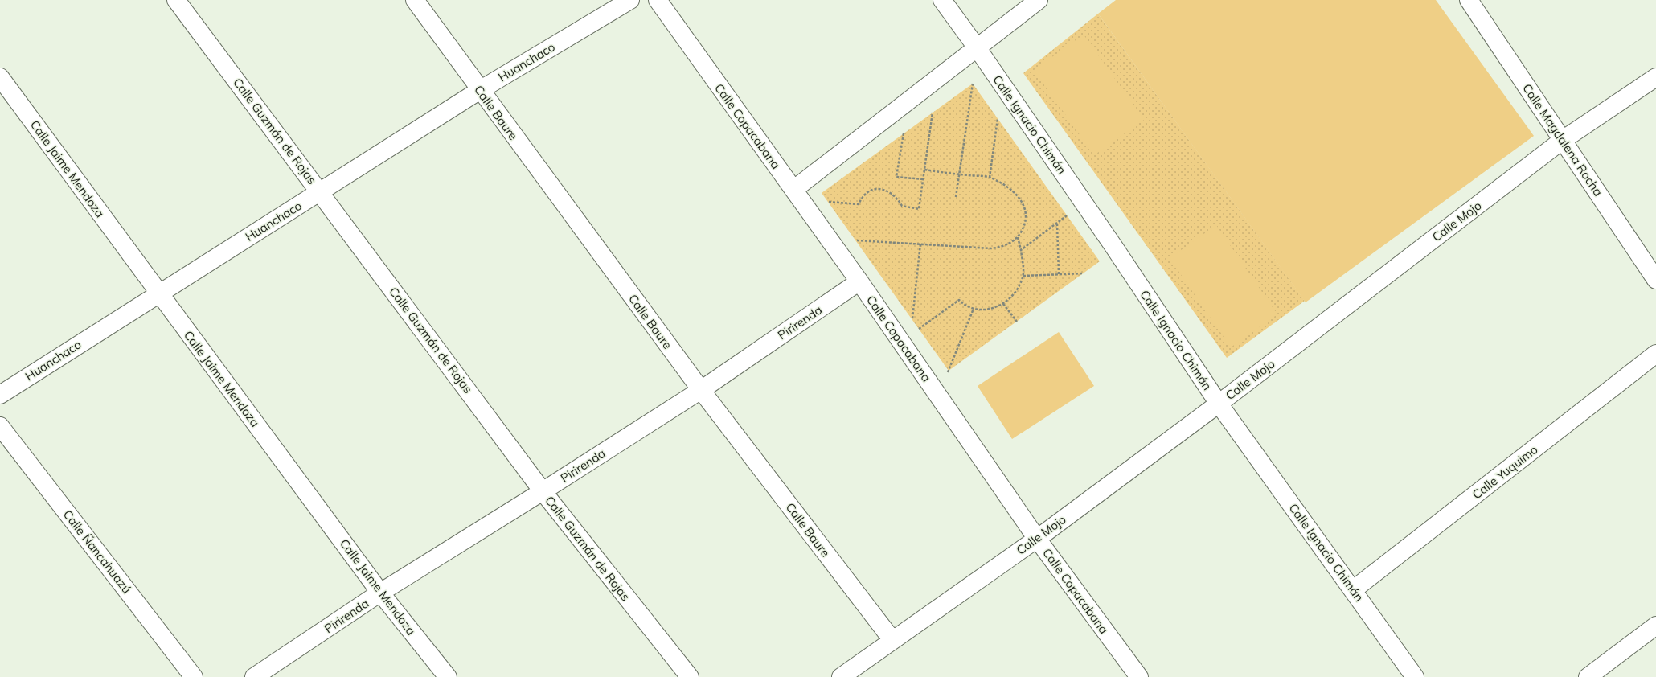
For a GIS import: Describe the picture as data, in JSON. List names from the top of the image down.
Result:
{
  "streets": {
    "street": [
      "Huanchaco",
      "Calle Baure",
      "Calle Ignacio Chimán",
      "Calle Copacabana",
      "Calle Guzmán de Rojas",
      "Calle Magdalena Rocha",
      "Calle Jaime Mendoza",
      "Calle Mojo",
      "Pirirenda",
      "Calle Yuquimo",
      "Calle Ñancahuazú"
    ]
  },
  "crossings": [
    ["Huanchaco", "Calle Baure"],
    ["Huanchaco", "Calle Guzmán de Rojas"],
    ["Huanchaco", "Calle Jaime Mendoza"],
    ["Calle Baure", "Calle Mojo"],
    ["Calle Baure", "Pirirenda"],
    ["Calle Ignacio Chimán", "Calle Mojo"],
    ["Calle Ignacio Chimán", "Calle Yuquimo"],
    ["Calle Copacabana", "Calle Mojo"],
    ["Calle Copacabana", "Pirirenda"],
    ["Calle Guzmán de Rojas", "Pirirenda"],
    ["Calle Magdalena Rocha", "Calle Mojo"],
    ["Calle Jaime Mendoza", "Pirirenda"]
  ]
}
